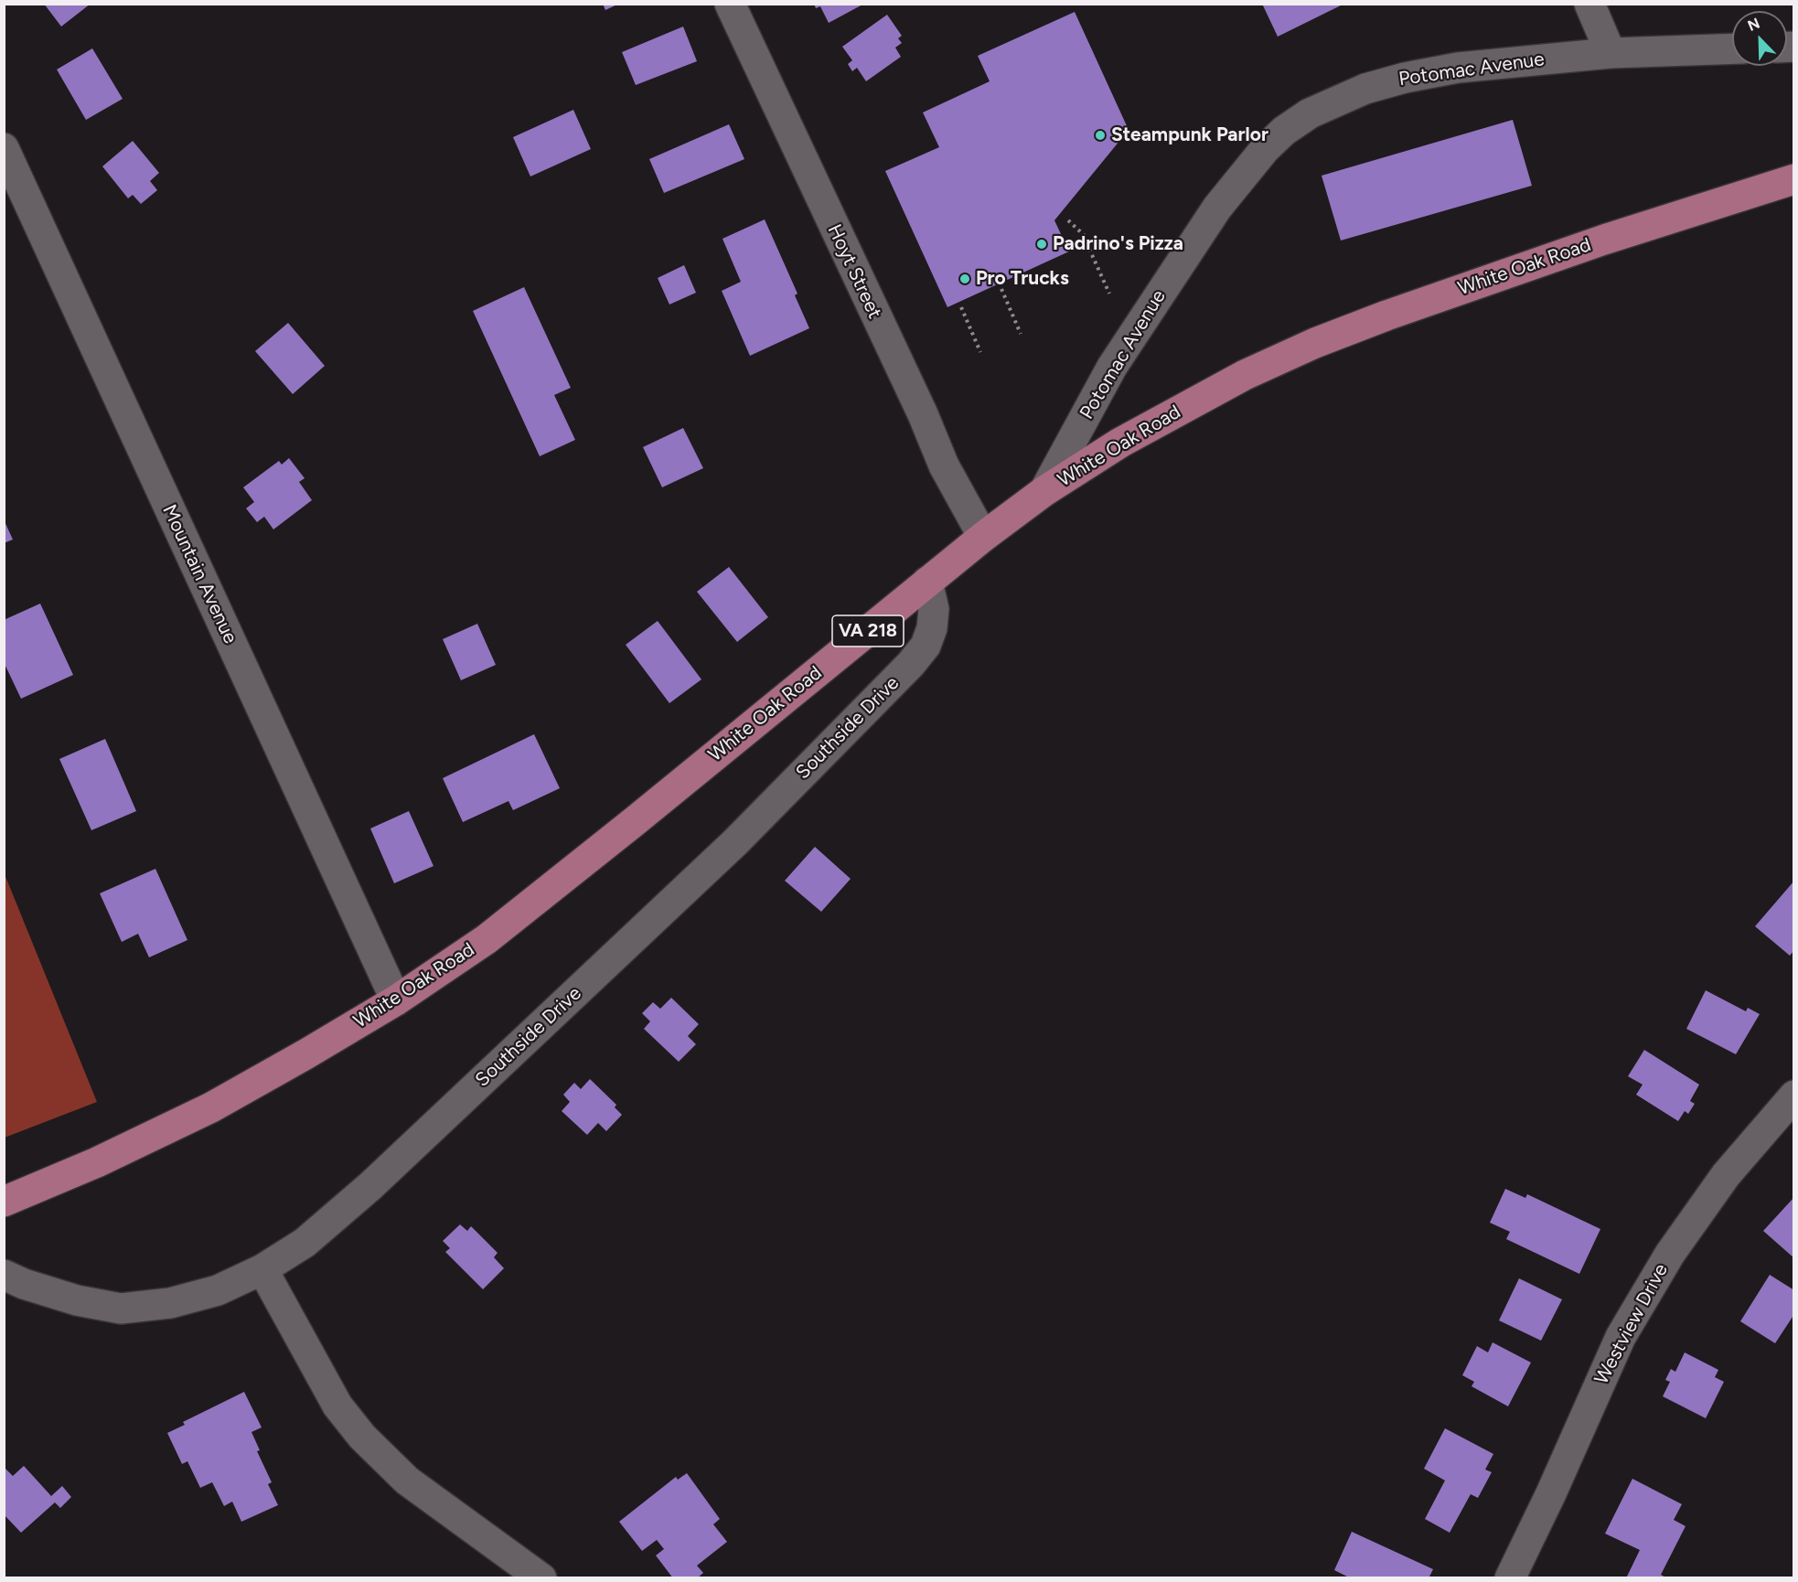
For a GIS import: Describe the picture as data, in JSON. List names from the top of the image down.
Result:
{
  "streets": {
    "main road": ["White Oak Road", "VA 218"],
    "street": [
      "Potomac Avenue",
      "Hoyt Street",
      "Mountain Avenue",
      "Southside Drive",
      "Westview Drive"
    ]
  },
  "crossings": [
    ["Potomac Avenue", "White Oak Road"],
    ["White Oak Road", "Hoyt Street"],
    ["White Oak Road", "Mountain Avenue"],
    ["White Oak Road", "Southside Drive"]
  ],
  "places": ["Steampunk Parlor", "Padrino's Pizza", "Pro Trucks"],
  "north": "top left"
}
